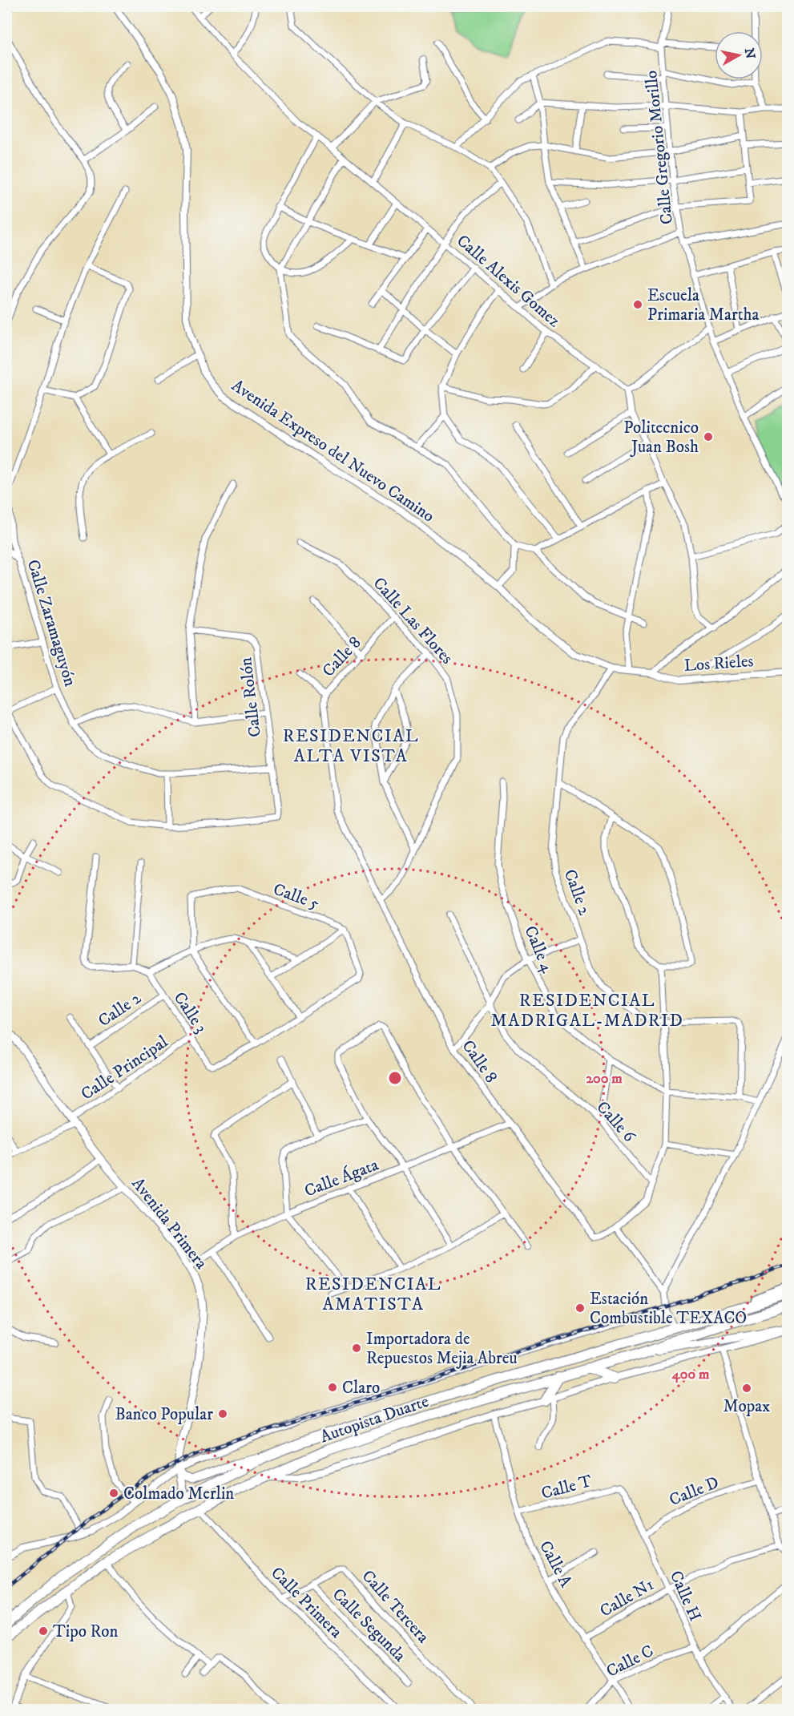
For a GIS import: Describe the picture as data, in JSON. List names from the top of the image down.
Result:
{
  "streets": {
    "highway": ["Autopista Duarte"],
    "main road": ["Avenida Primera"],
    "street": [
      "Calle Gregorio Morillo",
      "Calle Alexis Gomez",
      "Avenida Expreso del Nuevo Camino",
      "Calle Las Flores",
      "Calle Zaramaguyón",
      "Calle 8",
      "Los Rieles",
      "Calle Rolón",
      "Calle 2",
      "Calle 5",
      "Calle 4",
      "Calle 3",
      "Calle Principal",
      "Calle 6",
      "Calle Ágata",
      "Calle T",
      "Calle D",
      "Calle A",
      "Calle H",
      "Calle N1",
      "Calle Primera",
      "Calle Tercera",
      "Calle Segunda",
      "Calle C"
    ]
  },
  "crossings": [
    ["Avenida Expreso del Nuevo Camino", "Los Rieles"],
    ["Avenida Expreso del Nuevo Camino", "Calle 2"],
    ["Calle Las Flores", "Calle 8"],
    ["Calle Zaramaguyón", "Calle Rolón"],
    ["Calle 8", "Calle 2"],
    ["Calle 8", "Calle 4"],
    ["Calle 8", "Calle 6"],
    ["Calle 8", "Calle Ágata"],
    ["Calle 2", "Calle 4"],
    ["Calle 2", "Calle 3"],
    ["Calle 3", "Calle Principal"],
    ["Calle Principal", "Avenida Primera"],
    ["Calle Ágata", "Avenida Primera"],
    ["Avenida Primera", "Autopista Duarte"],
    ["Autopista Duarte", "Calle Primera"],
    ["Calle T", "Calle A"],
    ["Calle T", "Calle H"],
    ["Calle D", "Calle H"],
    ["Calle A", "Calle N1"],
    ["Calle A", "Calle C"],
    ["Calle H", "Calle N1"],
    ["Calle H", "Calle C"],
    ["Calle Primera", "Calle Tercera"],
    ["Calle Tercera", "Calle Segunda"]
  ],
  "districts": ["RESIDENCIAL ALTA VISTA", "RESIDENCIAL MADRIGAL-MADRID", "RESIDENCIAL AMATISTA"],
  "places": [
    "Escuela Primaria Martha",
    "Politecnico Juan Bosh",
    "Estación Combustible TEXACO",
    "Importadora de Repuestos Mejia Abreu",
    "Claro",
    "Mopax",
    "Banco Popular",
    "Colmado Merlin",
    "Tipo Ron"
  ],
  "north": "right",
  "rings": ["200 m", "400 m"]
}
